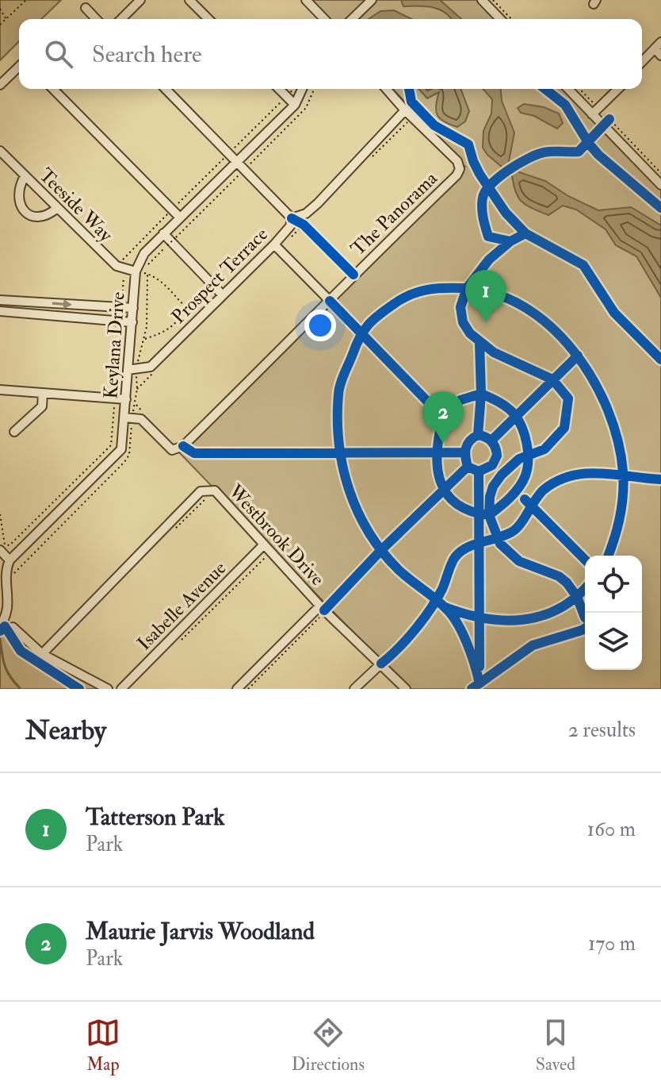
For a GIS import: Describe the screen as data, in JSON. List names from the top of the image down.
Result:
{
  "streets": {
    "street": [
      "Teeside Way",
      "The Panorama",
      "Prospect Terrace",
      "Keylana Drive",
      "Westbrook Drive",
      "Isabelle Avenue"
    ]
  },
  "crossings": [
    ["Teeside Way", "Keylana Drive"],
    ["The Panorama", "Prospect Terrace"],
    ["The Panorama", "Keylana Drive"],
    ["Prospect Terrace", "Keylana Drive"],
    ["Westbrook Drive", "Isabelle Avenue"]
  ],
  "page": {
    "search": "Search here",
    "pins": ["1", "2"],
    "heading": ["Nearby", "2 results"],
    "list": [
      {
        "mark": "1",
        "name": "Tatterson Park",
        "note": "Park",
        "value": "160 m"
      },
      {
        "mark": "2",
        "name": "Maurie Jarvis Woodland",
        "note": "Park",
        "value": "170 m"
      }
    ],
    "nav": ["Map", "Directions", "Saved"]
  }
}
